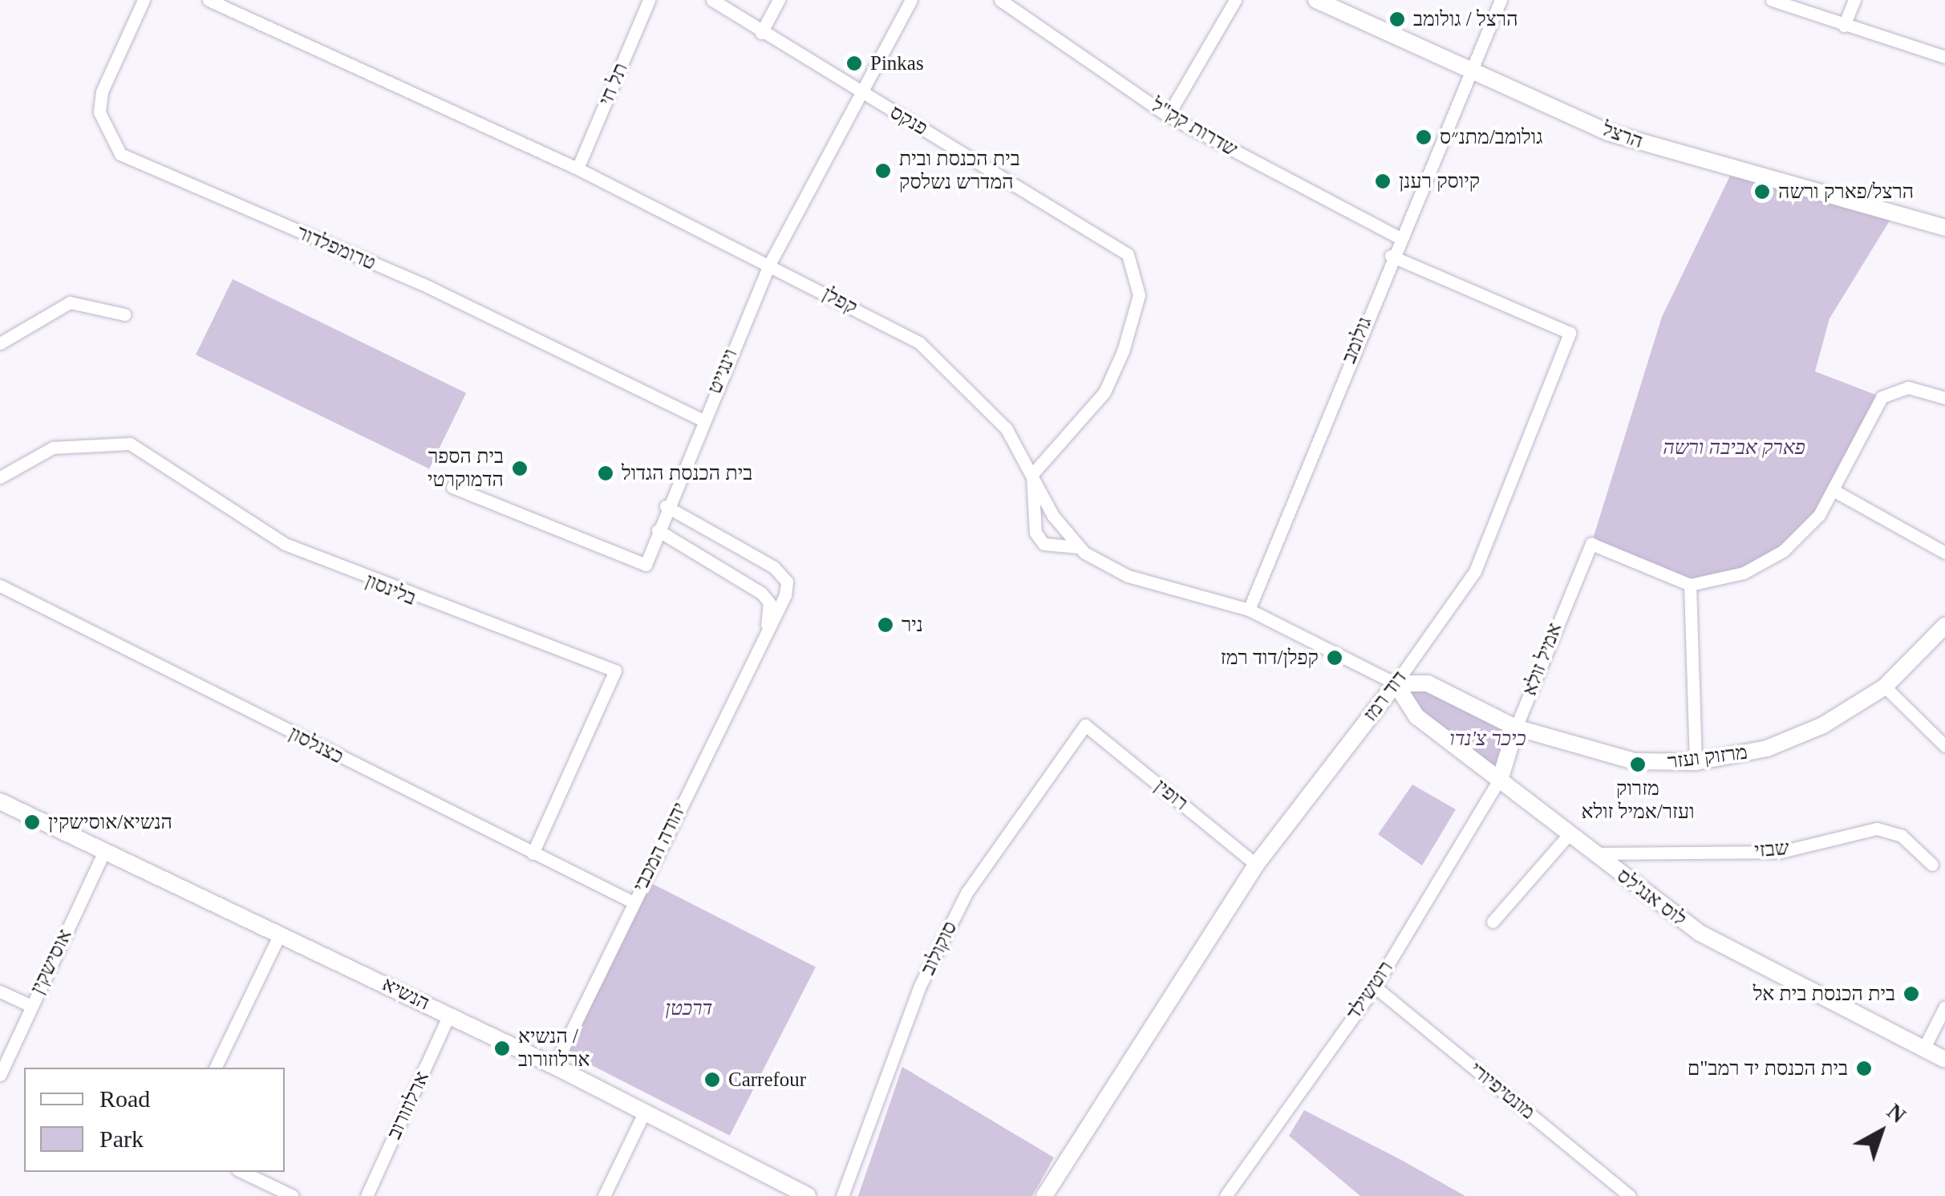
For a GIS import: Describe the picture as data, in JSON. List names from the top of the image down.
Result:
{
  "streets": {
    "street": [
      "תל חי",
      "פנקס",
      "שדרות קק\"ל",
      "הרצל",
      "טרומפלדור",
      "קפלן",
      "גולומב",
      "וינגייט",
      "בלינסון",
      "אמיל זולא",
      "דוד רמז",
      "כצנלסון",
      "מרזוק ועזר",
      "רופין",
      "יהודה המכבי",
      "שבזי",
      "לוס אנג'לס",
      "סוקולוב",
      "אוסישקין",
      "רוטשילד",
      "הנשיא",
      "מונטיפיורי",
      "ארלוזורוב"
    ]
  },
  "crossings": [
    ["תל חי", "קפלן"],
    ["פנקס", "קפלן"],
    ["פנקס", "וינגייט"],
    ["שדרות קק\"ל", "גולומב"],
    ["הרצל", "גולומב"],
    ["טרומפלדור", "וינגייט"],
    ["קפלן", "גולומב"],
    ["קפלן", "וינגייט"],
    ["קפלן", "דוד רמז"],
    ["קפלן", "מרזוק ועזר"],
    ["קפלן", "לוס אנג'לס"],
    ["גולומב", "דוד רמז"],
    ["וינגייט", "יהודה המכבי"],
    ["בלינסון", "כצנלסון"],
    ["אמיל זולא", "מרזוק ועזר"],
    ["אמיל זולא", "לוס אנג'לס"],
    ["אמיל זולא", "רוטשילד"],
    ["דוד רמז", "מרזוק ועזר"],
    ["דוד רמז", "רופין"],
    ["דוד רמז", "לוס אנג'לס"],
    ["כצנלסון", "יהודה המכבי"],
    ["מרזוק ועזר", "לוס אנג'לס"],
    ["רופין", "סוקולוב"],
    ["יהודה המכבי", "הנשיא"],
    ["שבזי", "לוס אנג'לס"],
    ["לוס אנג'לס", "רוטשילד"],
    ["אוסישקין", "הנשיא"],
    ["רוטשילד", "מונטיפיורי"],
    ["הנשיא", "ארלוזורוב"]
  ],
  "parks": ["פארק אביבה ורשה", "כיכר צ'נדו", "דרכטן"],
  "places": [
    "הרצל / גולומב",
    "Pinkas",
    "גולומב/מתנ״ס",
    "בית הכנסת ובית המדרש נשלסק",
    "קיוסק רענן",
    "הרצל/פארק ורשה",
    "בית הספר הדמוקרטי",
    "בית הכנסת הגדול",
    "ניר",
    "קפלן/דוד רמז",
    "מזרוק ועזר/אמיל זולא",
    "הנשיא/אוסישקין",
    "בית הכנסת בית אל",
    "הנשיא / ארלוזורוב",
    "בית הכנסת יד רמב\"ם",
    "Carrefour"
  ],
  "legend": ["Road", "Park"],
  "north": "top right"
}
